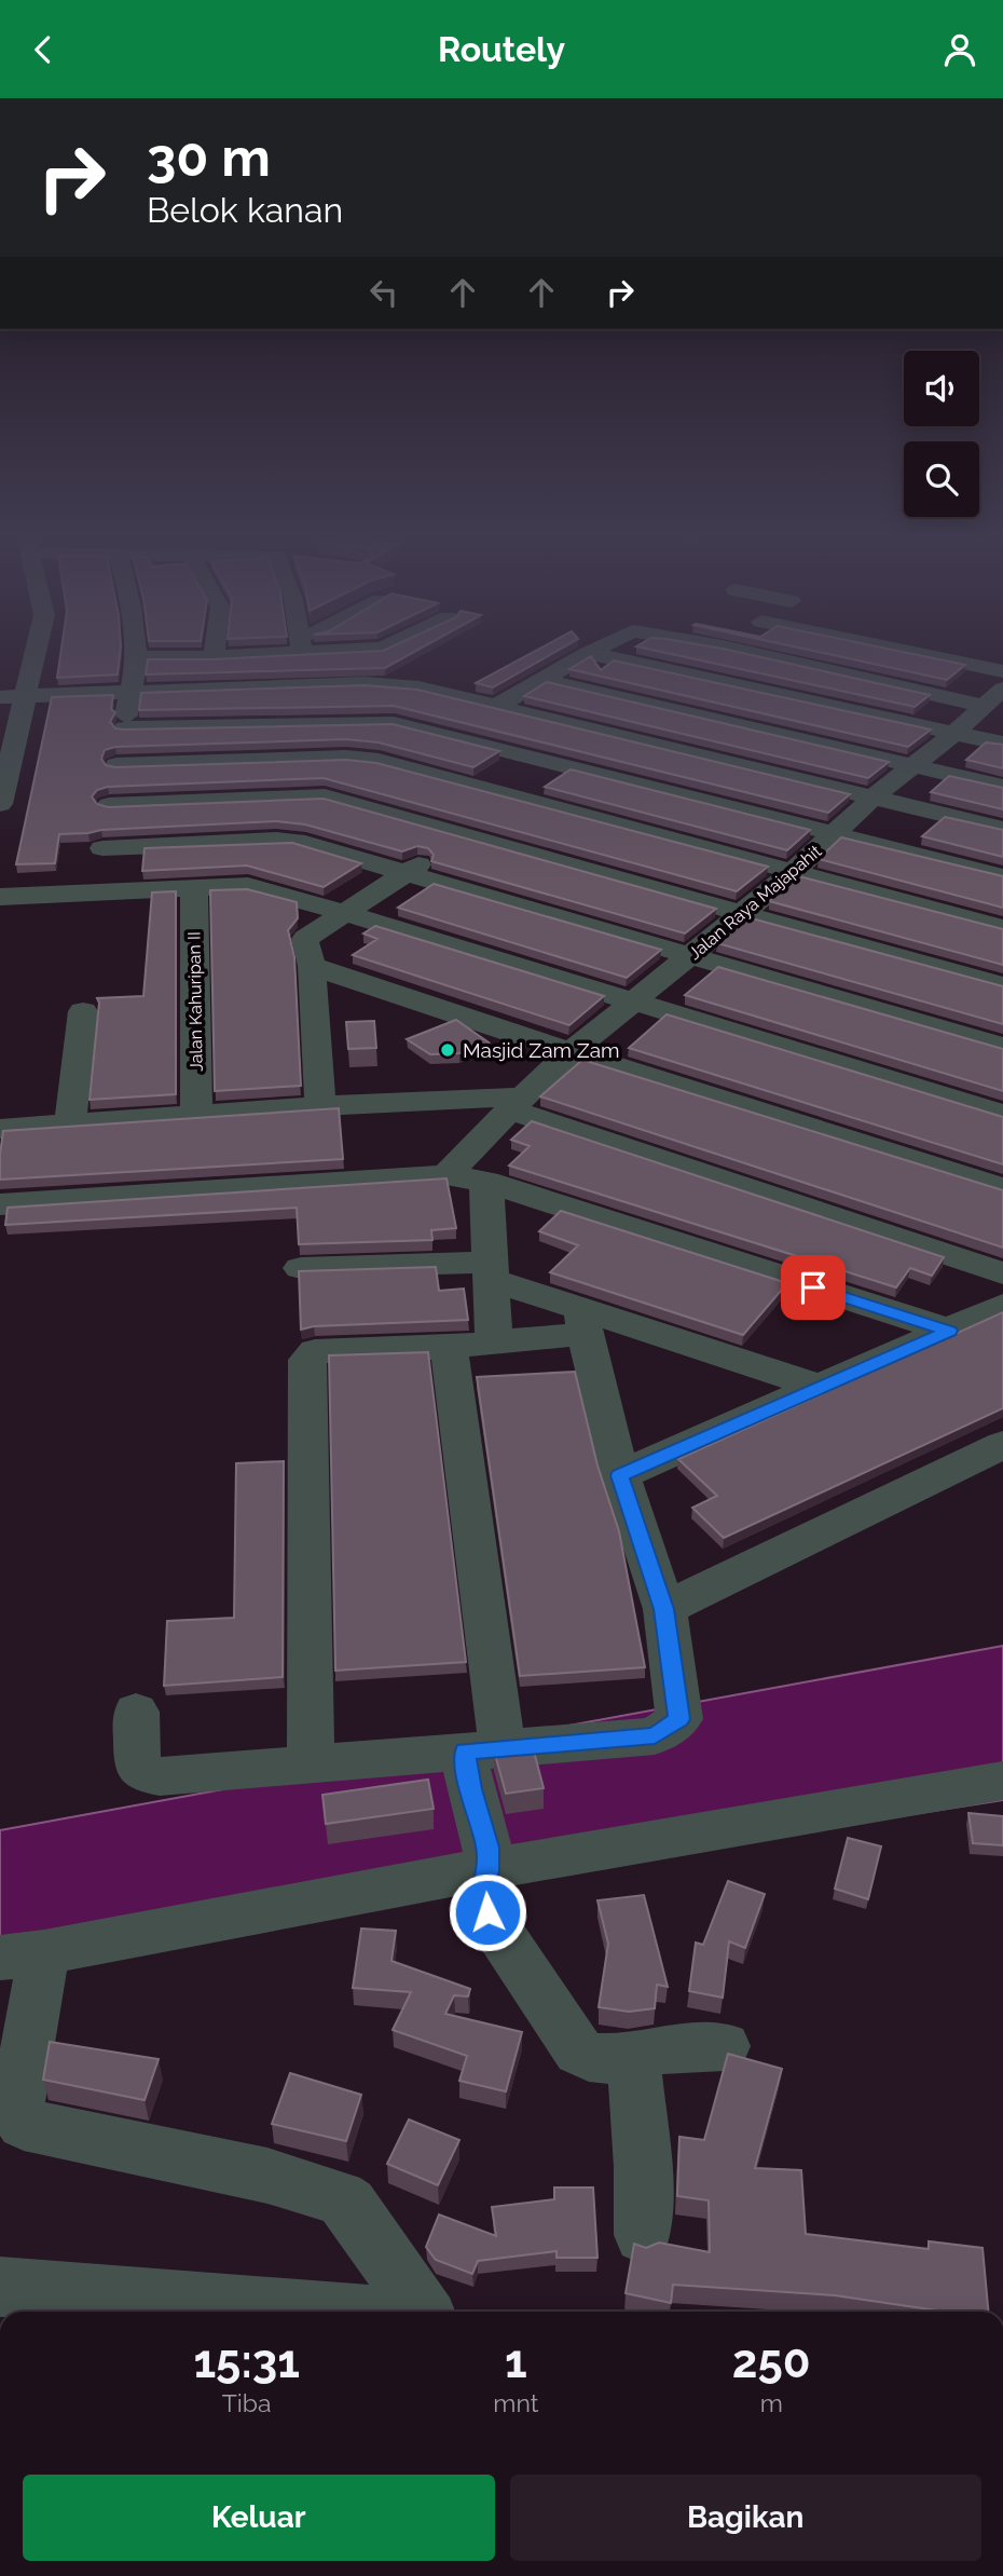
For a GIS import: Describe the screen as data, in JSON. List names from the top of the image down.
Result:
{
  "streets": {
    "street": ["Jalan Raya Majapahit", "Jalan Kahuripan II"]
  },
  "places": ["Masjid Zam Zam"],
  "page": {
    "header": "Routely",
    "turn": ["30 m", "Belok kanan"],
    "eta": [
      "15:31",
      "Tiba",
      "1",
      "mnt",
      "250",
      "m"
    ],
    "buttons": ["Keluar", "Bagikan"]
  }
}
